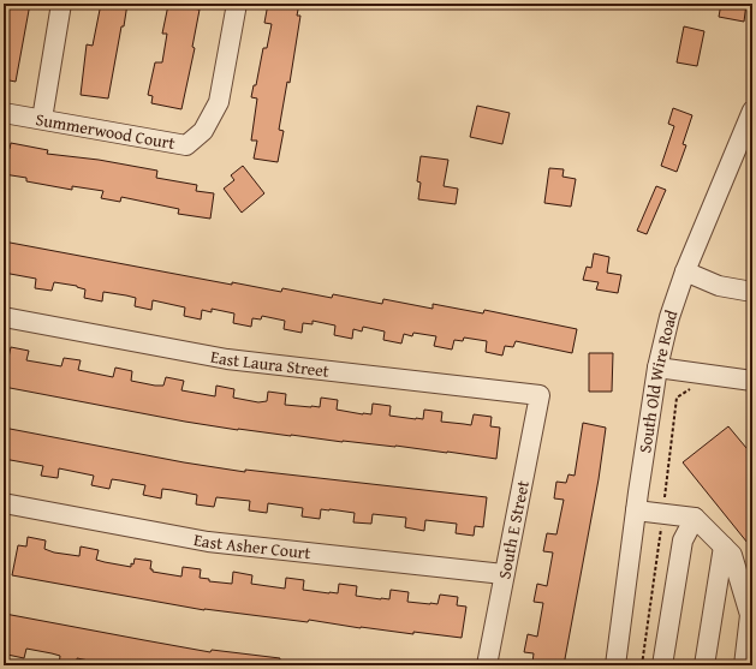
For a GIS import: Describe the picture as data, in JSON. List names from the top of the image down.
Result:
{
  "streets": {
    "street": [
      "Summerwood Court",
      "East Laura Street",
      "South Old Wire Road",
      "South E Street",
      "East Asher Court"
    ]
  },
  "crossings": [
    ["East Laura Street", "South E Street"],
    ["South E Street", "East Asher Court"]
  ]
}
